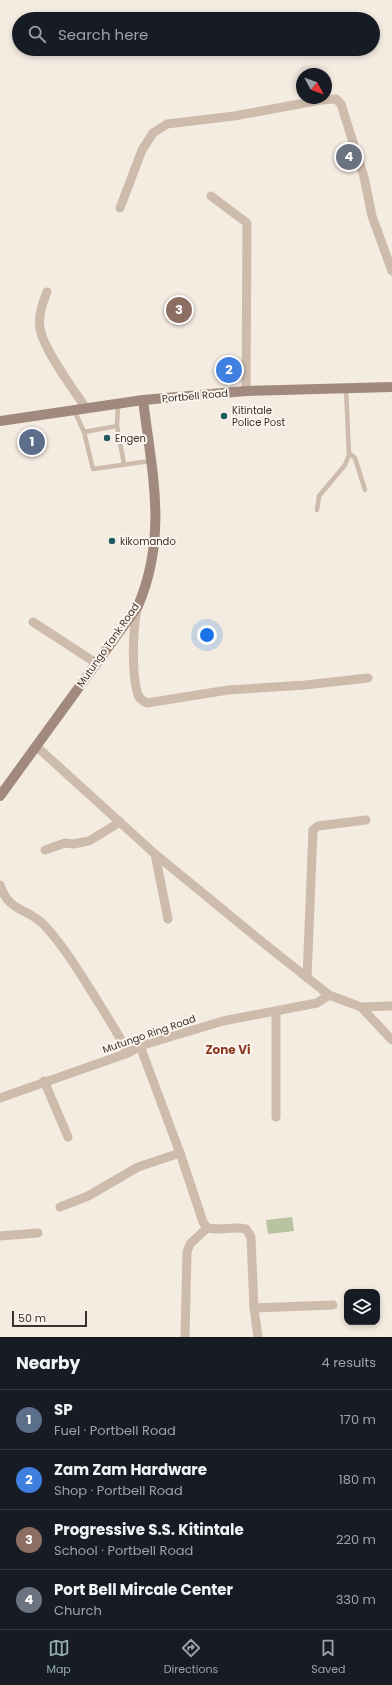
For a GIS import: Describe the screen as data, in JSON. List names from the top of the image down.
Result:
{
  "streets": {
    "street": ["Portbell Road", "Mutungo Tank Road", "Mutungo Ring Road"]
  },
  "crossings": [
    ["Portbell Road", "Mutungo Tank Road"]
  ],
  "districts": ["Zone Vi"],
  "places": ["Kitintale Police Post", "Engen", "kikomando"],
  "scale_bar": "50 m",
  "north": "bottom right",
  "page": {
    "search": "Search here",
    "pins": [
      "4",
      "3",
      "2",
      "1"
    ],
    "scale": "50 m",
    "heading": ["Nearby", "4 results"],
    "list": [
      {
        "mark": "1",
        "name": "SP",
        "note": "Fuel · Portbell Road",
        "value": "170 m"
      },
      {
        "mark": "2",
        "name": "Zam Zam Hardware",
        "note": "Shop · Portbell Road",
        "value": "180 m"
      },
      {
        "mark": "3",
        "name": "Progressive S.S. Kitintale",
        "note": "School · Portbell Road",
        "value": "220 m"
      },
      {
        "mark": "4",
        "name": "Port Bell Mircale Center",
        "note": "Church",
        "value": "330 m"
      }
    ],
    "nav": ["Map", "Directions", "Saved"]
  }
}
